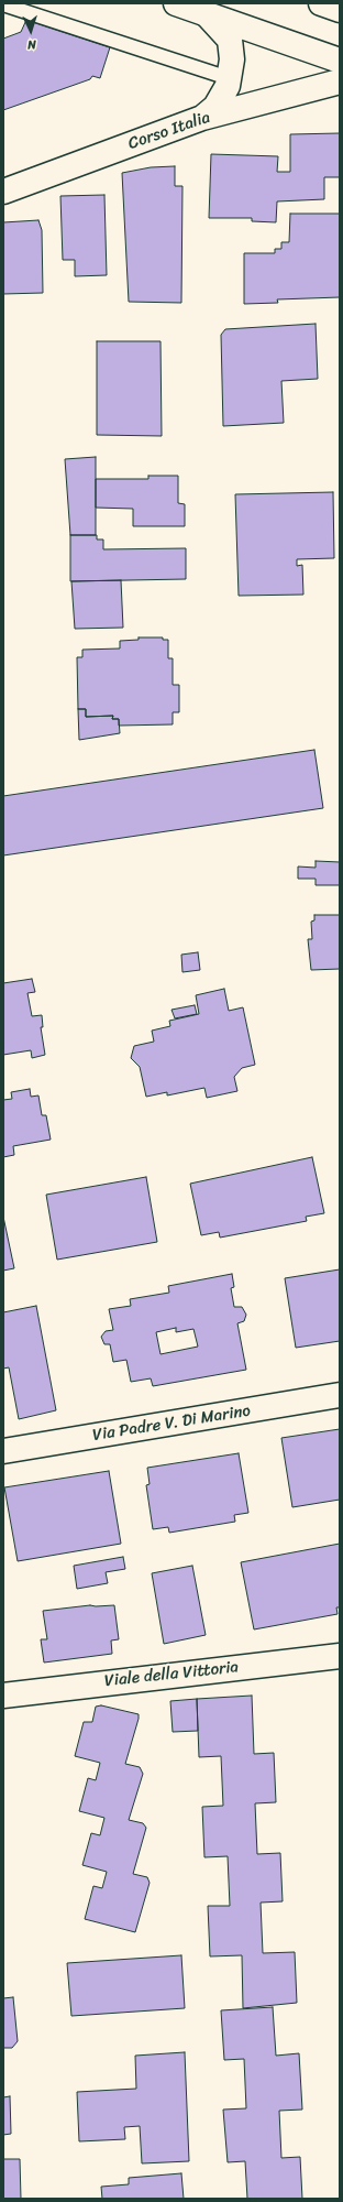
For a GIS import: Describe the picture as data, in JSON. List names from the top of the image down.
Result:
{
  "streets": {
    "street": ["Corso Italia", "Via Padre V. Di Marino", "Viale della Vittoria"]
  },
  "north": "bottom"
}
